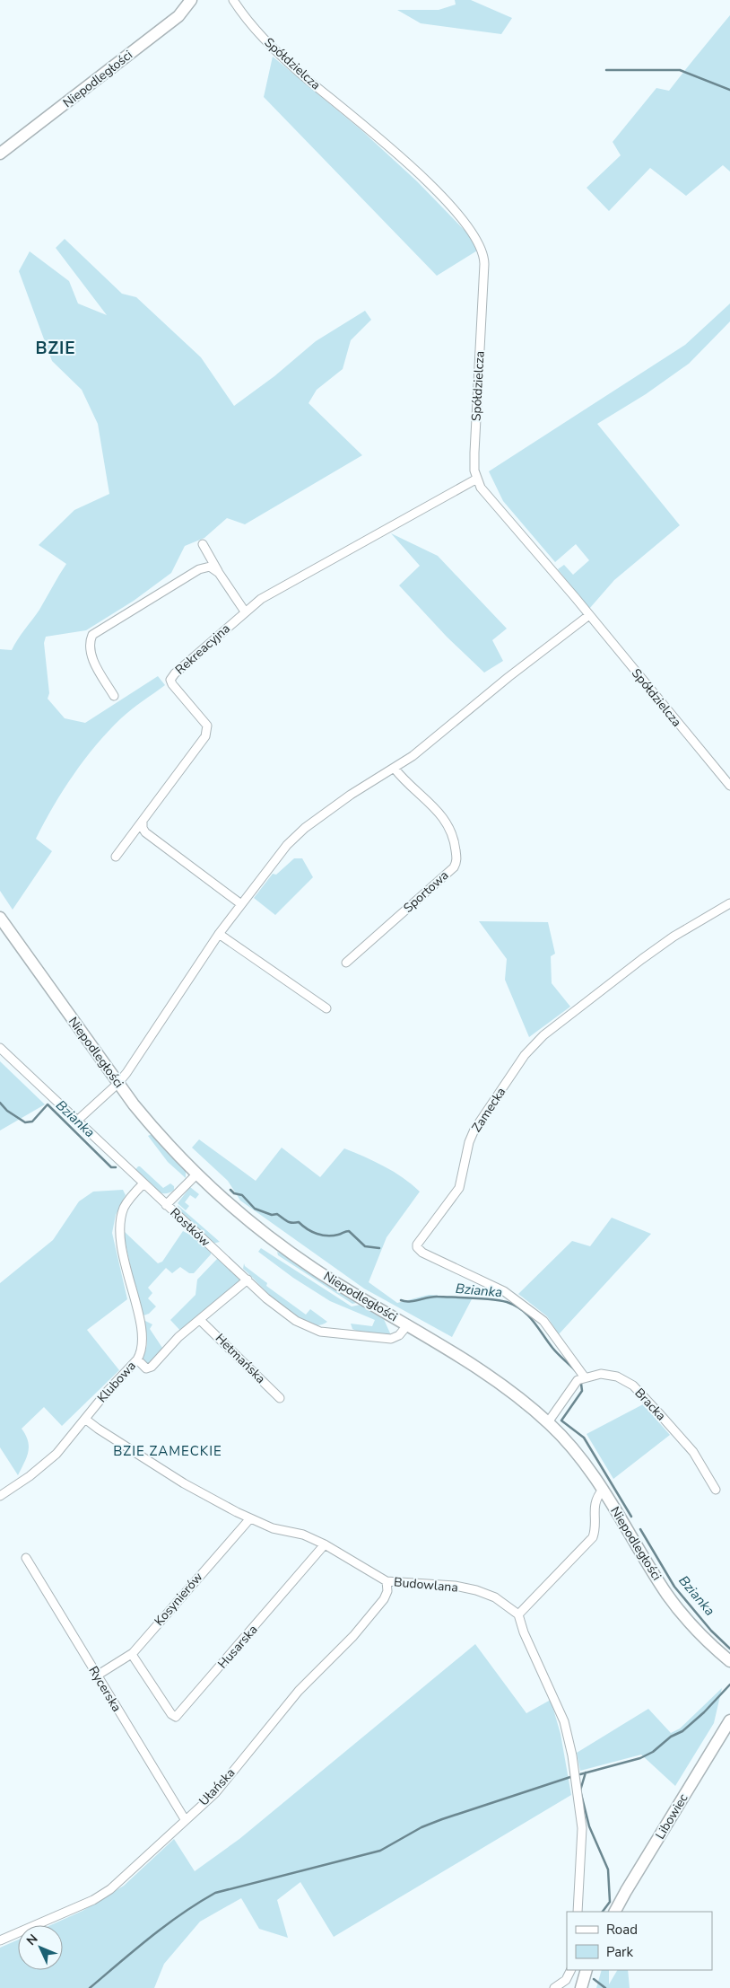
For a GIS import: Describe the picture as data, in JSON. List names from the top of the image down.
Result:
{
  "streets": {
    "street": [
      "Spółdzielcza",
      "Niepodległości",
      "Rekreacyjna",
      "Sportowa",
      "Zamecka",
      "Rostków",
      "Hetmańska",
      "Klubowa",
      "Bracka",
      "Budowlana",
      "Kosynierów",
      "Husarska",
      "Rycerska",
      "Ułańska",
      "Libowiec"
    ]
  },
  "crossings": [
    ["Spółdzielcza", "Rekreacyjna"],
    ["Niepodległości", "Rostków"],
    ["Zamecka", "Bracka"],
    ["Rostków", "Klubowa"],
    ["Klubowa", "Budowlana"],
    ["Budowlana", "Kosynierów"],
    ["Budowlana", "Husarska"],
    ["Budowlana", "Ułańska"],
    ["Kosynierów", "Husarska"],
    ["Kosynierów", "Rycerska"],
    ["Rycerska", "Ułańska"]
  ],
  "districts": ["BZIE", "BZIE ZAMECKIE"],
  "water": ["Bzianka"],
  "legend": ["Road", "Park"],
  "north": "top left"
}
